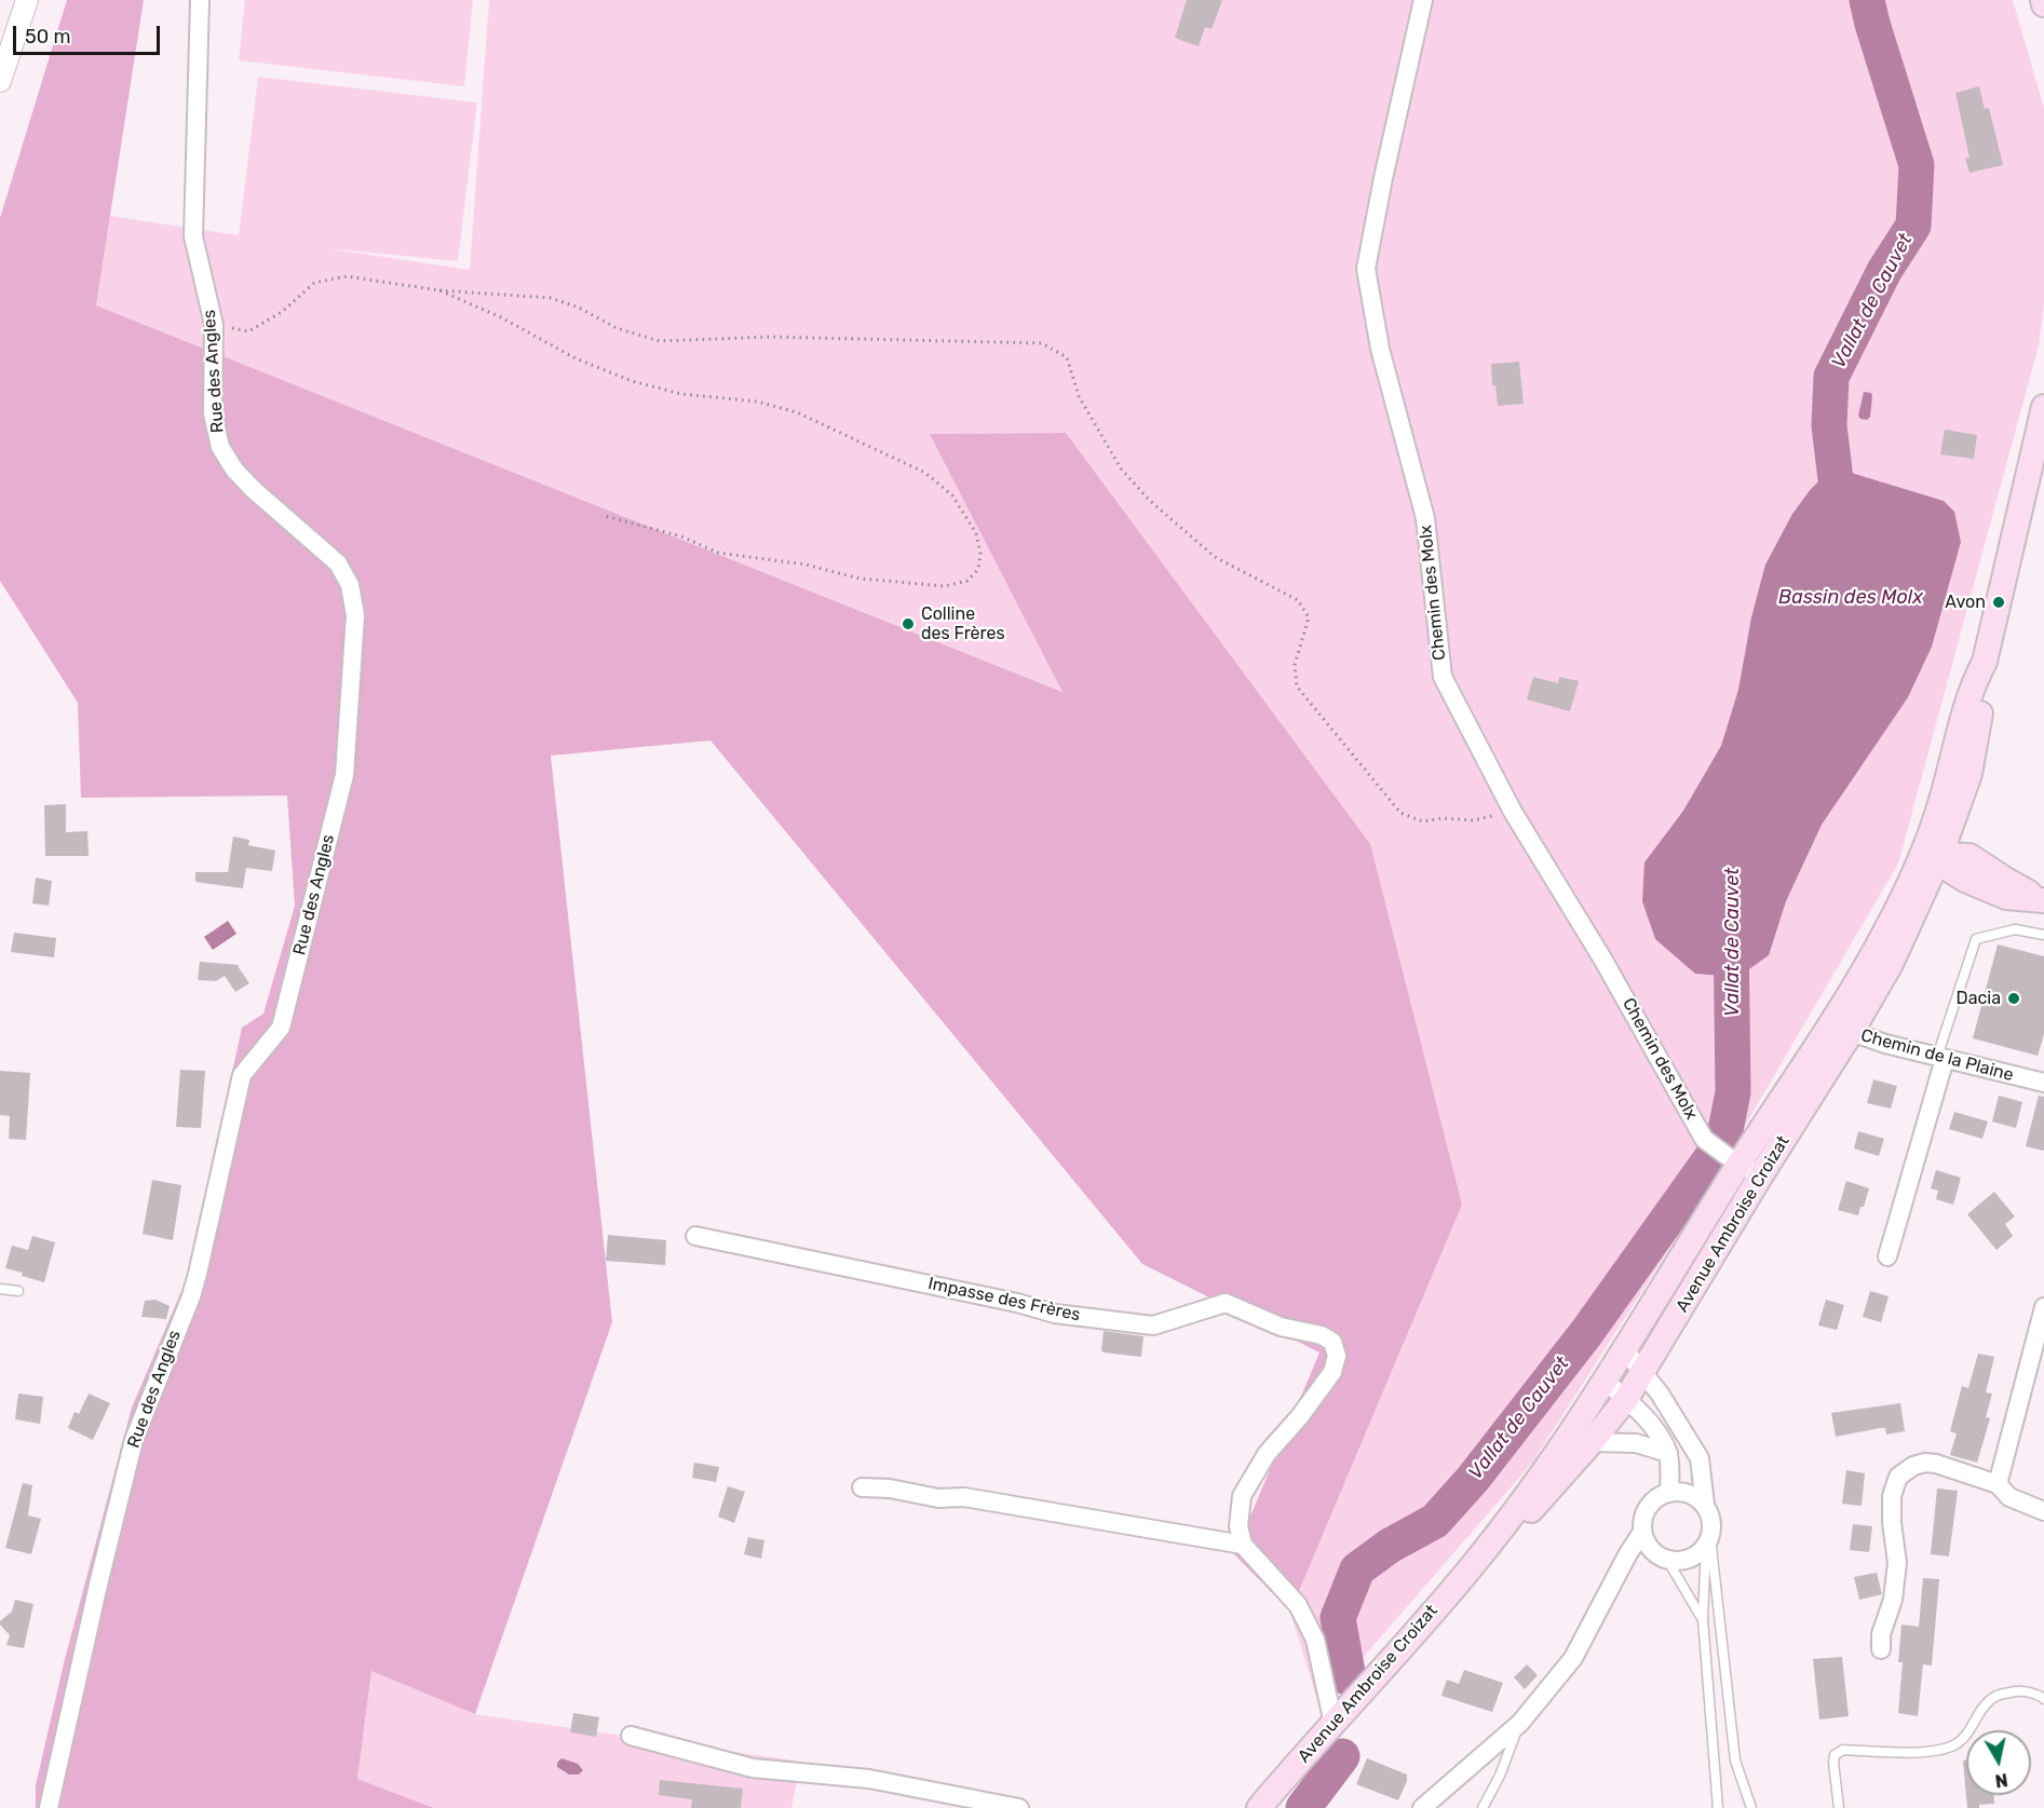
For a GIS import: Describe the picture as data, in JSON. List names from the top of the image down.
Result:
{
  "streets": {
    "main road": ["Avenue Ambroise Croizat"],
    "street": [
      "Rue des Angles",
      "Chemin des Molx",
      "Chemin de la Plaine",
      "Impasse des Frères"
    ]
  },
  "crossings": [
    ["Chemin des Molx", "Avenue Ambroise Croizat"],
    ["Chemin de la Plaine", "Avenue Ambroise Croizat"]
  ],
  "water": ["Vallat de Cauvet", "Bassin des Molx"],
  "places": ["Avon", "Colline des Frères", "Dacia"],
  "scale_bar": "50 m",
  "north": "bottom"
}
